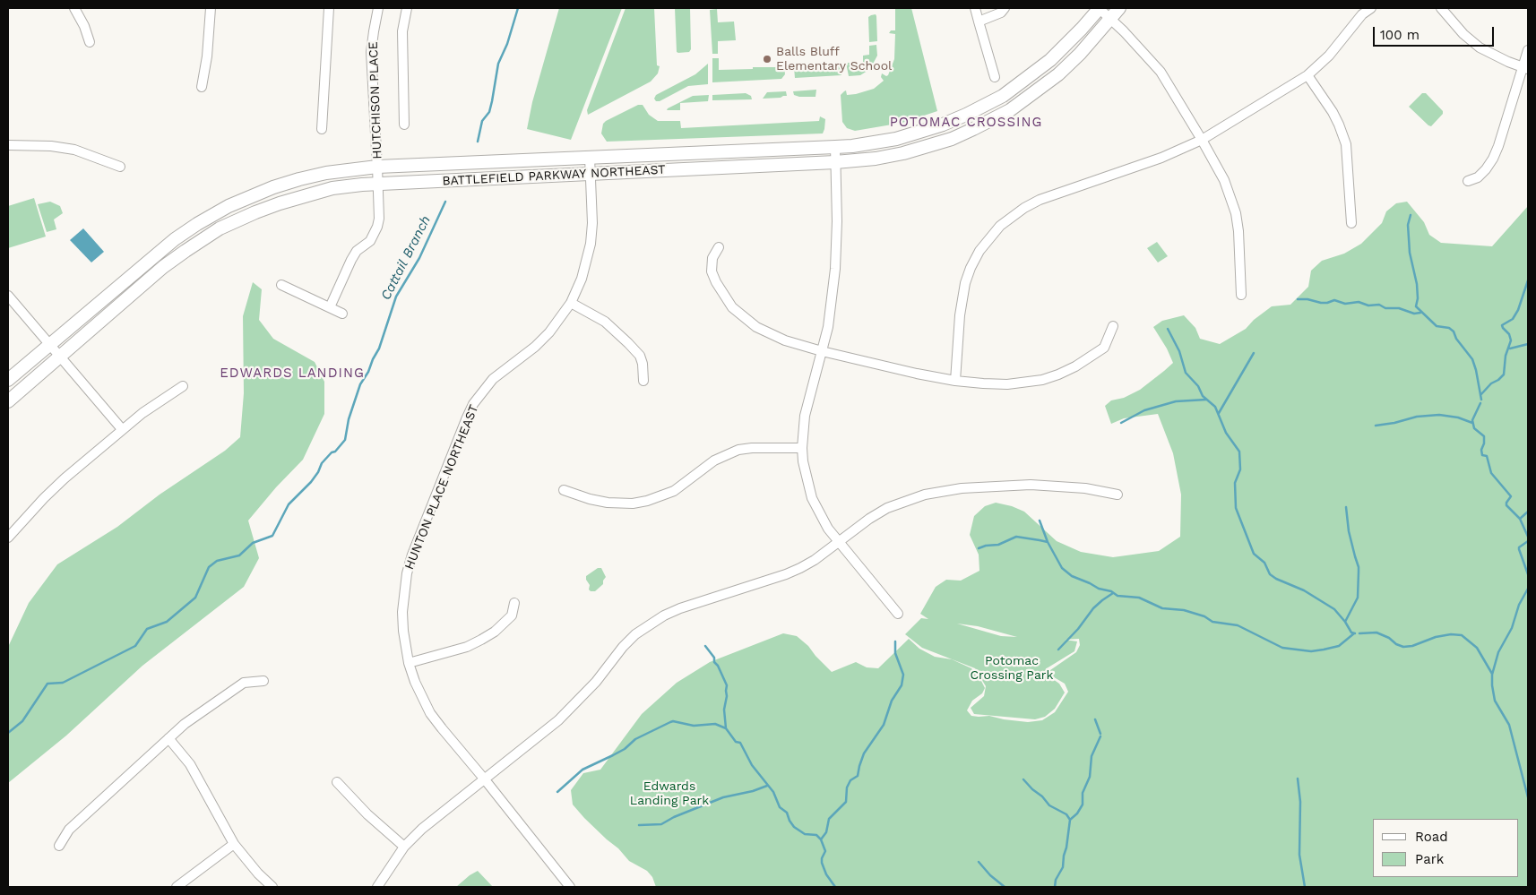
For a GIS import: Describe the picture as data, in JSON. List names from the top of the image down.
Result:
{
  "streets": {
    "main road": ["BATTLEFIELD PARKWAY NORTHEAST"],
    "street": ["HUTCHISON PLACE", "HUNTON PLACE NORTHEAST"]
  },
  "crossings": [
    ["HUTCHISON PLACE", "BATTLEFIELD PARKWAY NORTHEAST"],
    ["BATTLEFIELD PARKWAY NORTHEAST", "HUNTON PLACE NORTHEAST"]
  ],
  "districts": ["POTOMAC CROSSING", "EDWARDS LANDING"],
  "water": ["Cattail Branch"],
  "parks": ["Potomac Crossing Park", "Edwards Landing Park"],
  "places": ["Balls Bluff Elementary School"],
  "legend": ["Road", "Park"],
  "scale_bar": "100 m"
}
